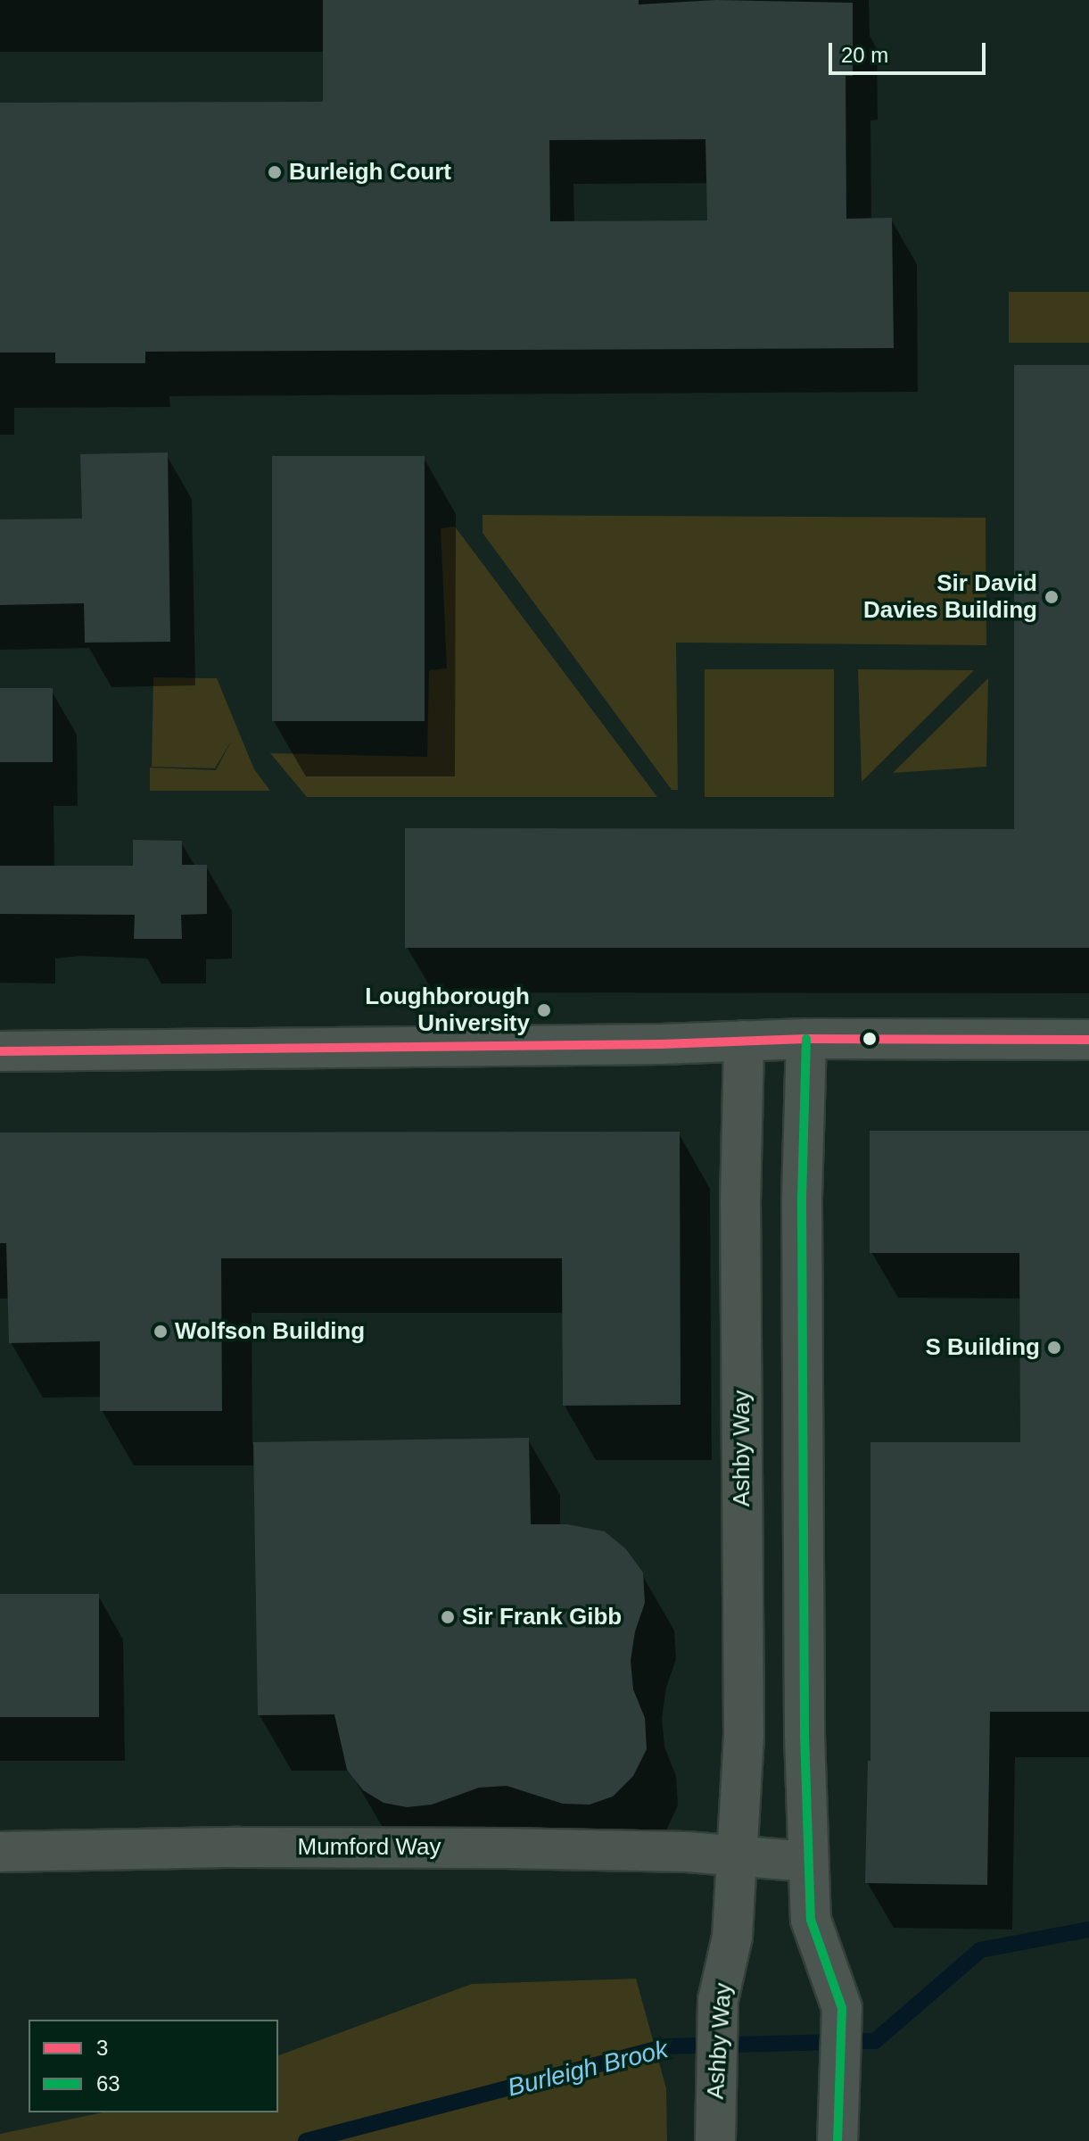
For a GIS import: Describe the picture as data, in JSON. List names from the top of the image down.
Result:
{
  "streets": {
    "street": ["Ashby Way", "Mumford Way"]
  },
  "crossings": [
    ["Ashby Way", "Mumford Way"]
  ],
  "water": ["Burleigh Brook"],
  "places": [
    "Burleigh Court",
    "Sir David Davies Building",
    "Loughborough University",
    "Wolfson Building",
    "S Building",
    "Sir Frank Gibb"
  ],
  "lines": ["transit line 3", "transit line 63"],
  "legend": ["3", "63"],
  "scale_bar": "20 m"
}
